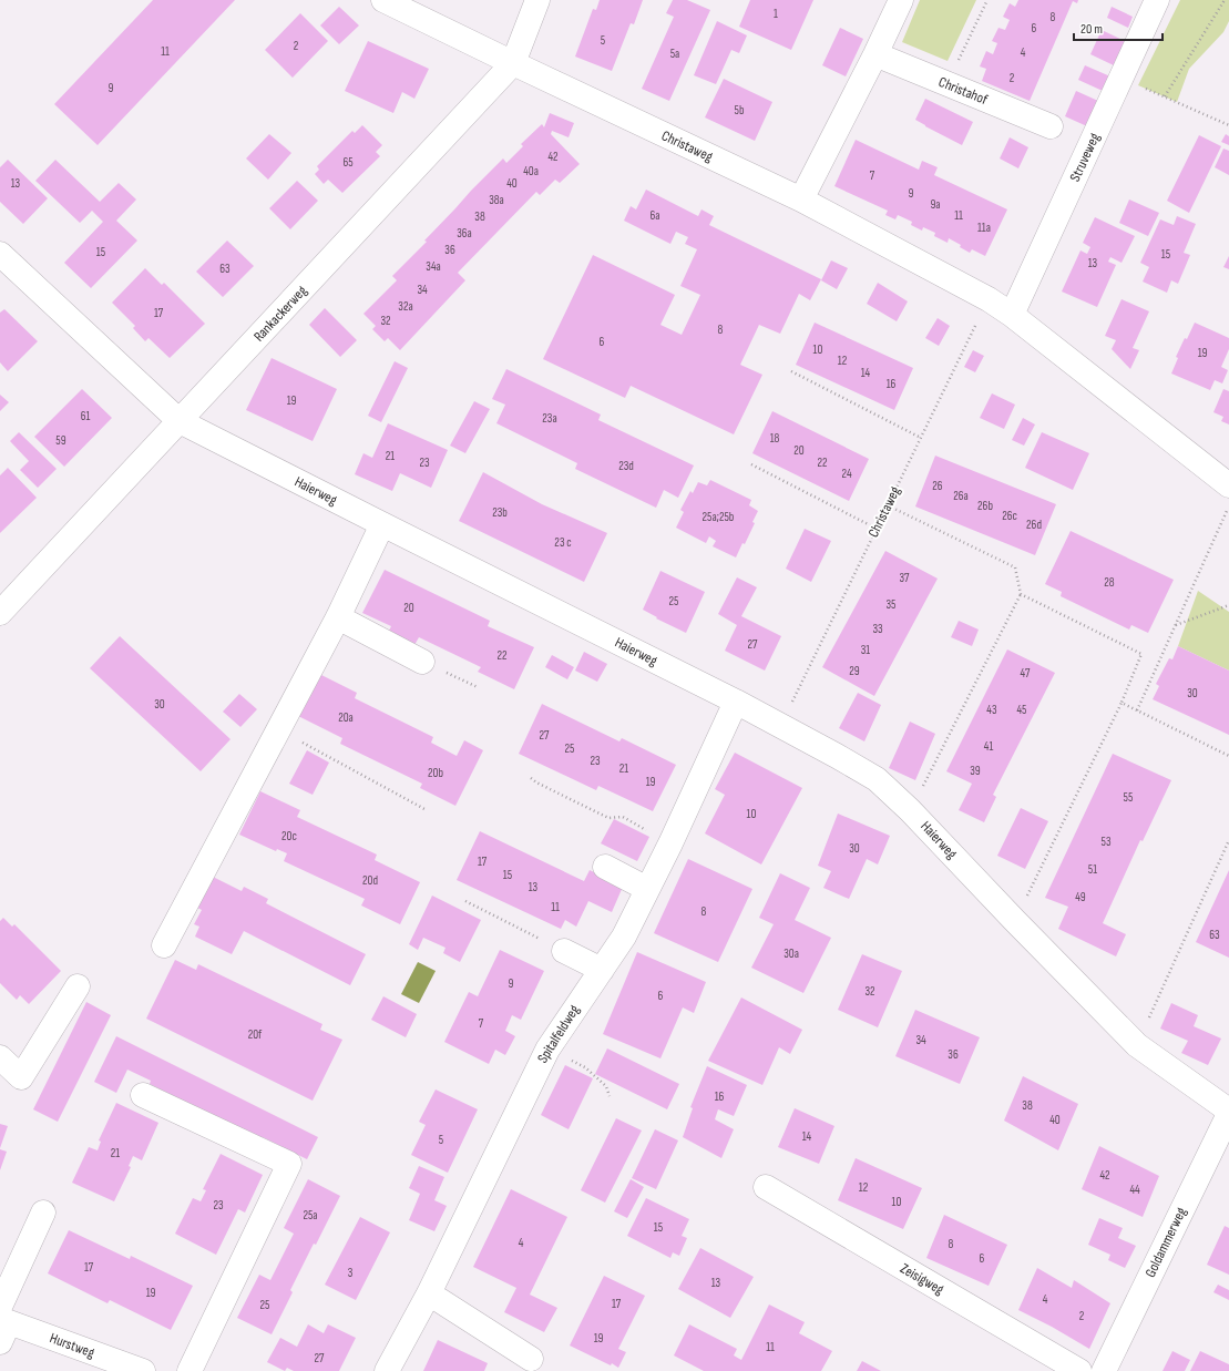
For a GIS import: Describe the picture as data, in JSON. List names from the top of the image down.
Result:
{
  "streets": {
    "street": [
      "Christahof",
      "Christaweg",
      "Struveweg",
      "Rankackerweg",
      "Haierweg",
      "Spitalfeldweg",
      "Goldammerweg",
      "Zeisigweg",
      "Hurstweg"
    ]
  },
  "crossings": [
    ["Christaweg", "Struveweg"],
    ["Christaweg", "Rankackerweg"],
    ["Christaweg", "Haierweg"],
    ["Rankackerweg", "Haierweg"],
    ["Haierweg", "Spitalfeldweg"],
    ["Haierweg", "Goldammerweg"]
  ],
  "house_numbers": [
    "1",
    "8",
    "6",
    "5",
    "2",
    "11",
    "4",
    "5a",
    "2",
    "9",
    "5b",
    "42",
    "65",
    "40a",
    "7",
    "13",
    "40",
    "9",
    "38a",
    "9a",
    "6a",
    "11",
    "38",
    "11a",
    "36a",
    "36",
    "15",
    "15",
    "13",
    "34a",
    "63",
    "34",
    "32a",
    "17",
    "32",
    "8",
    "6",
    "10",
    "19",
    "12",
    "14",
    "16",
    "19",
    "61",
    "23a",
    "18",
    "59",
    "20",
    "21",
    "23",
    "22",
    "23d",
    "24",
    "26",
    "26a",
    "26b",
    "23b",
    "26c",
    "25a;25b",
    "26d",
    "23 c",
    "37",
    "28",
    "25",
    "35",
    "20",
    "33",
    "27",
    "31",
    "22",
    "29",
    "47",
    "30",
    "30",
    "43",
    "45",
    "20a",
    "27",
    "41",
    "25",
    "23",
    "21",
    "39",
    "20b",
    "19",
    "55",
    "10",
    "20c",
    "53",
    "30",
    "17",
    "51",
    "15",
    "20d",
    "13",
    "49",
    "11",
    "8",
    "63",
    "30a",
    "9",
    "32",
    "6",
    "7",
    "20f",
    "34",
    "36",
    "16",
    "38",
    "40",
    "14",
    "5",
    "21",
    "42",
    "12",
    "44",
    "10",
    "23",
    "25a",
    "15",
    "4",
    "8",
    "6",
    "17",
    "3",
    "13",
    "19",
    "4",
    "17",
    "25",
    "2",
    "19",
    "11",
    "27"
  ],
  "scale_bar": "20 m"
}
